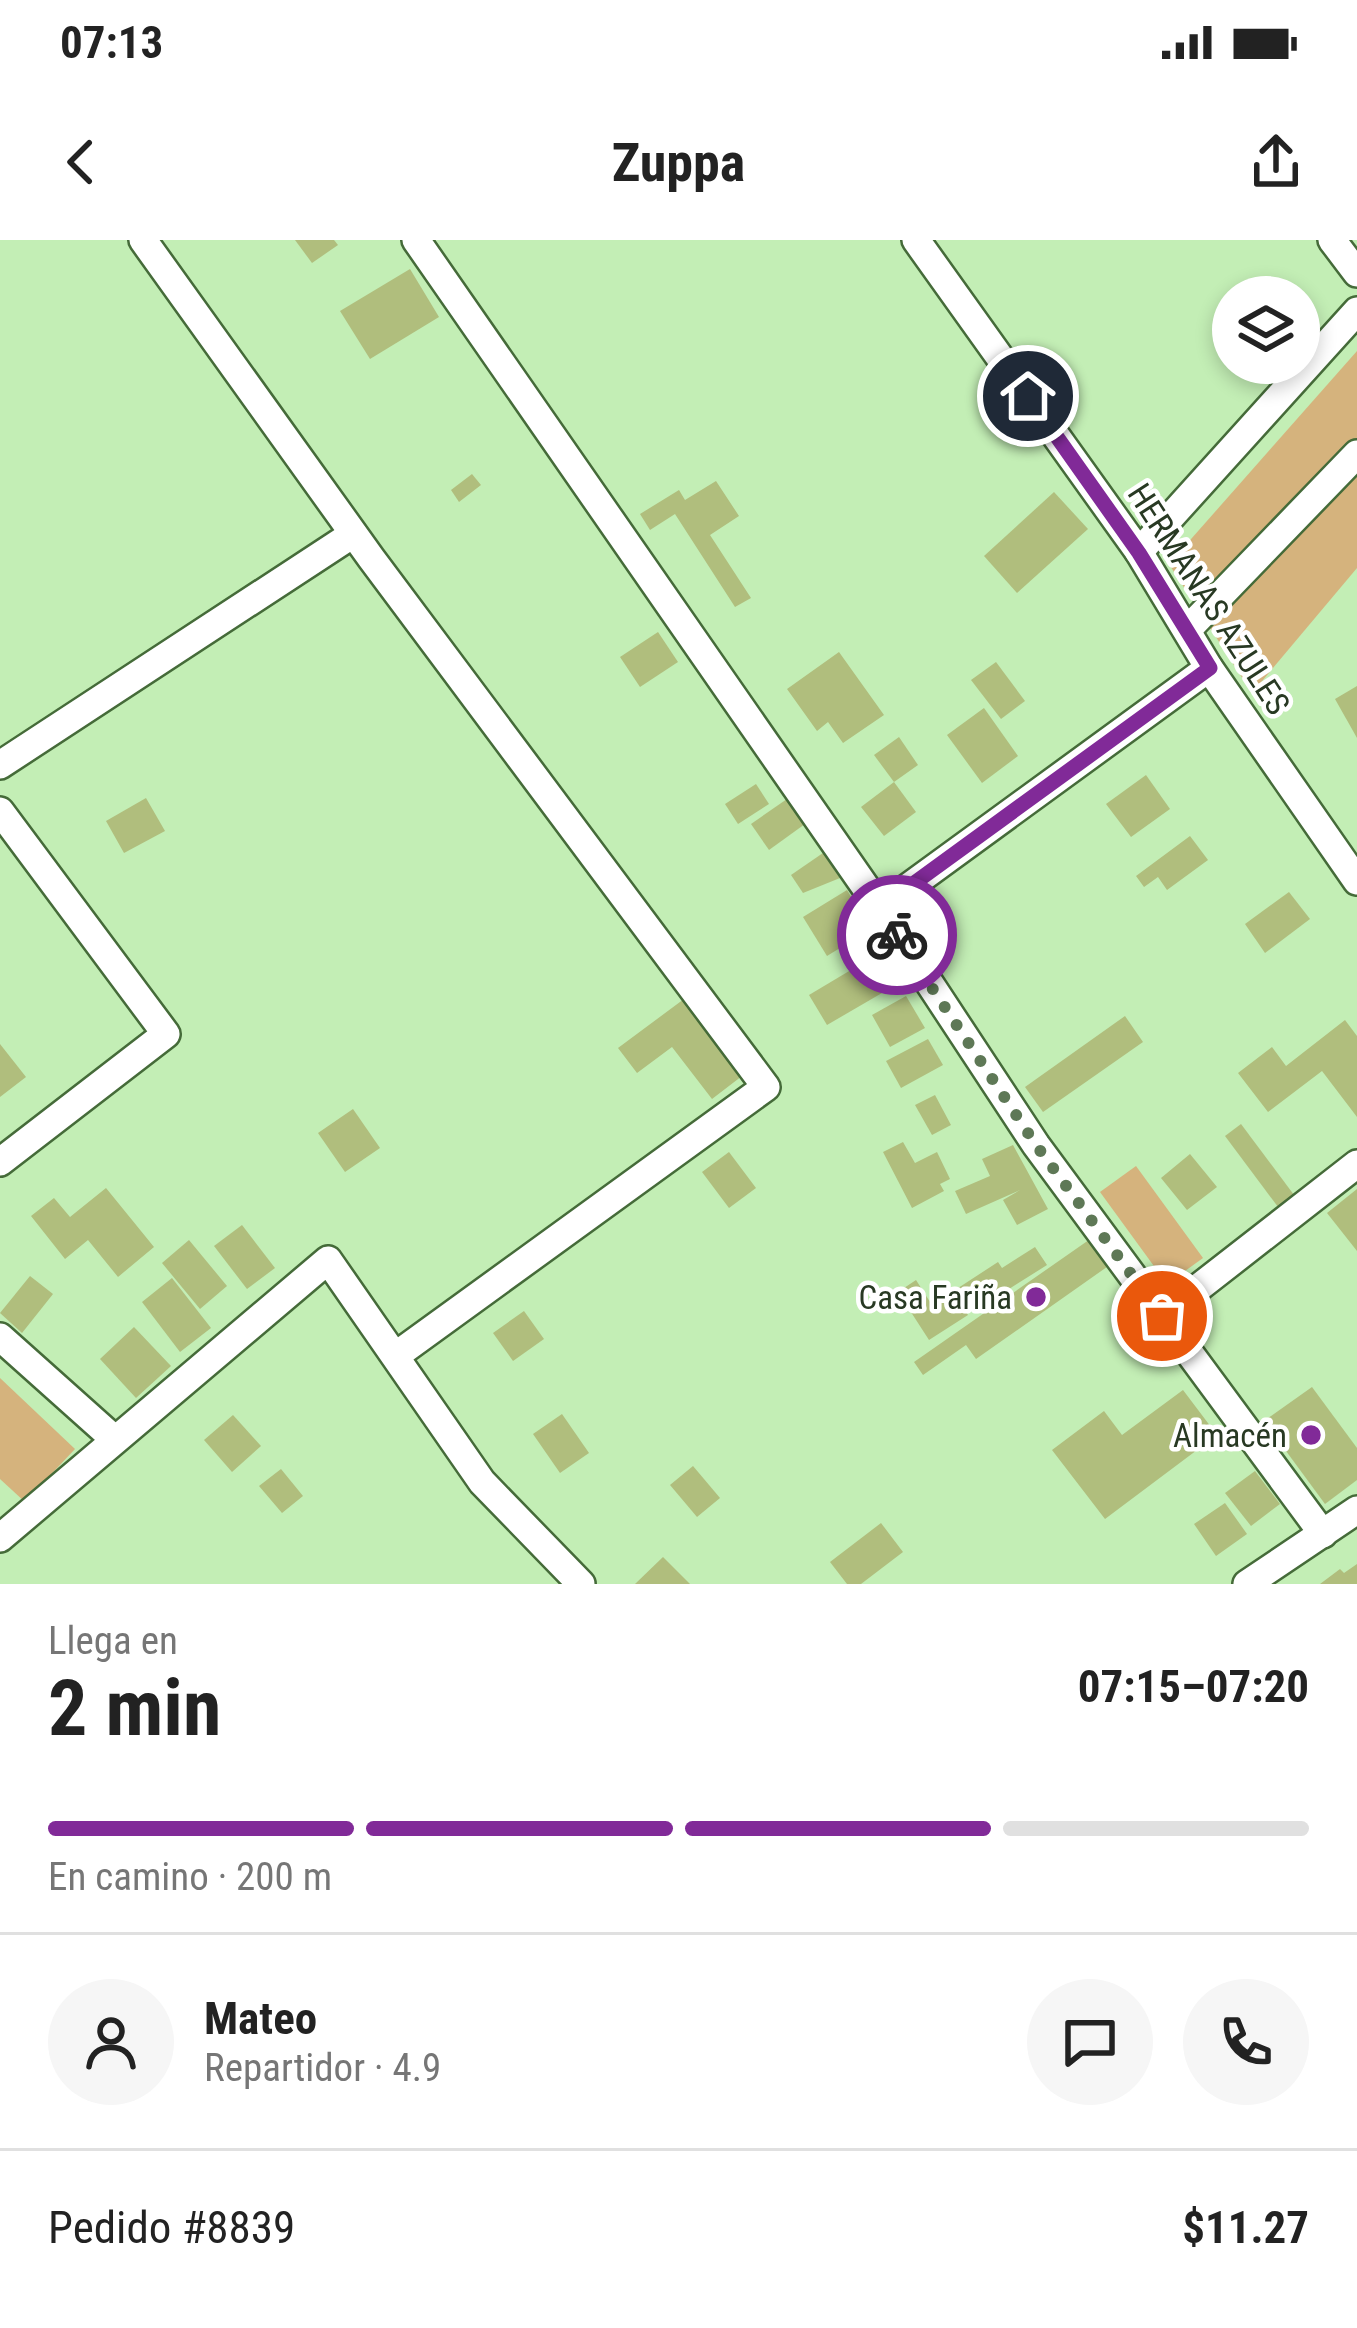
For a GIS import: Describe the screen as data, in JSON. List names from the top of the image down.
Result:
{
  "streets": {
    "street": ["HERMANAS AZULES"]
  },
  "places": ["Casa Fariña", "Almacén"],
  "page": {
    "status": "07:13",
    "header": "Zuppa",
    "heading": ["2 min", "Llega en", "07:15–07:20"],
    "panel": [
      "Mateo",
      "Repartidor · 4.9",
      "Pedido #8839",
      "$11.27"
    ],
    "bar": "En camino · 200 m"
  }
}
